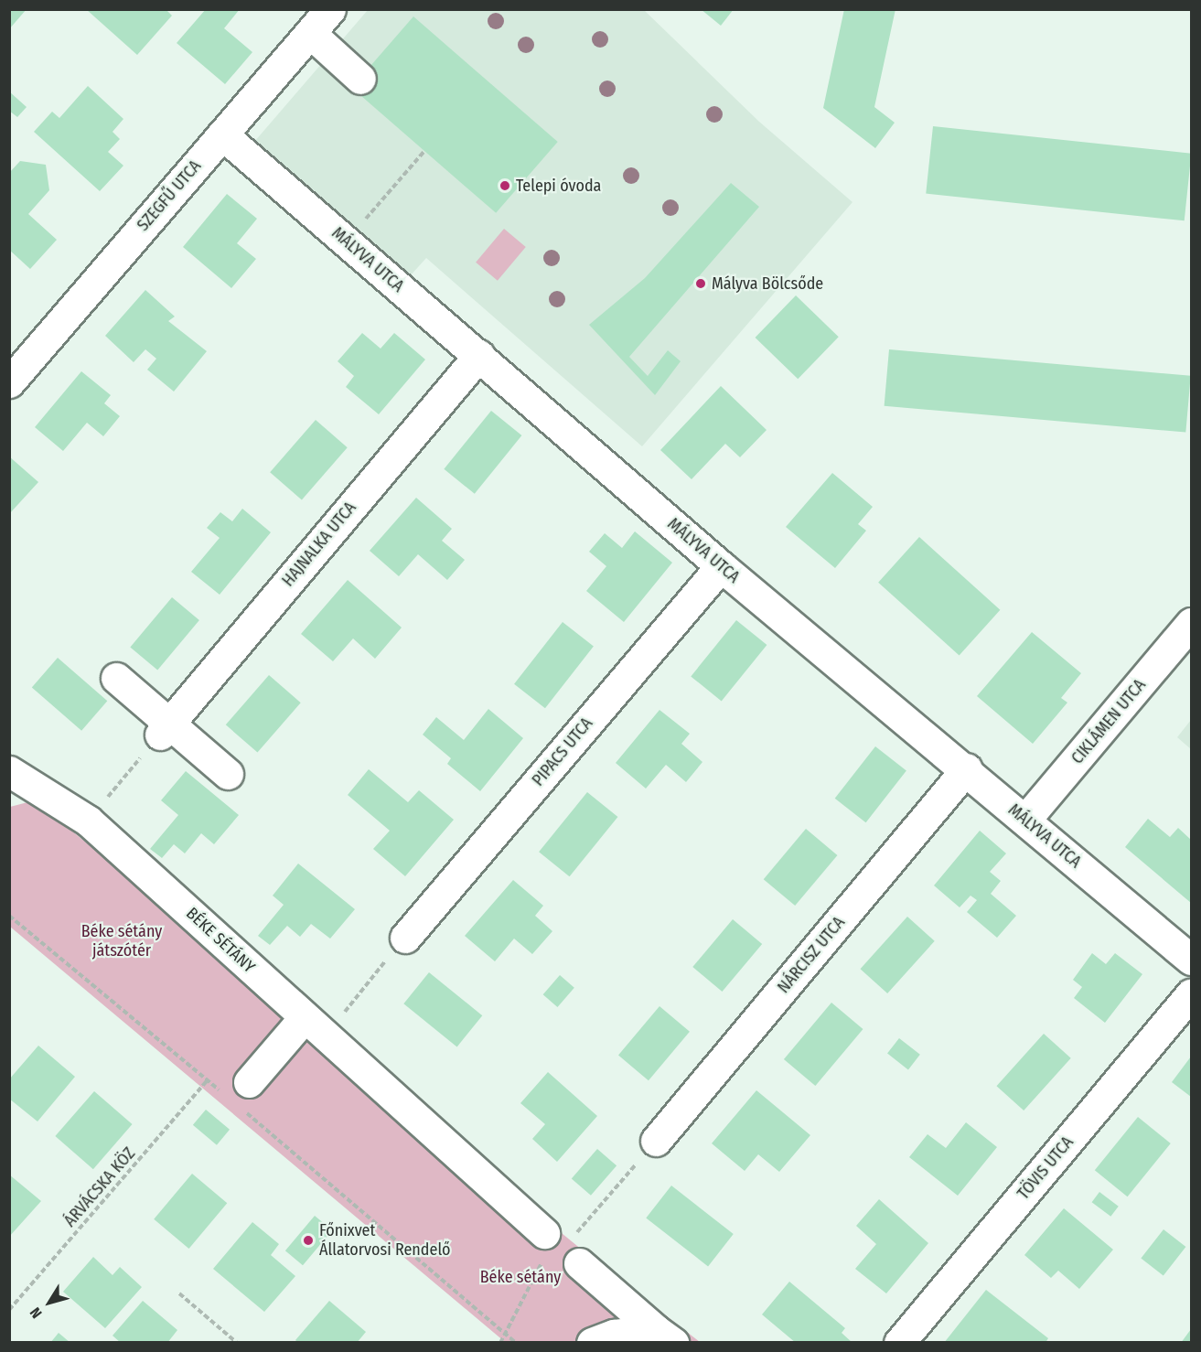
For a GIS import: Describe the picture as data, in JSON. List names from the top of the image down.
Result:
{
  "streets": {
    "street": [
      "SZEGFŰ UTCA",
      "MÁLYVA UTCA",
      "HAJNALKA UTCA",
      "CIKLÁMEN UTCA",
      "PIPACS UTCA",
      "BÉKE SÉTÁNY",
      "NÁRCISZ UTCA",
      "TÖVIS UTCA"
    ],
    "path": ["ÁRVÁCSKA KÖZ"]
  },
  "crossings": [
    ["SZEGFŰ UTCA", "MÁLYVA UTCA"],
    ["MÁLYVA UTCA", "HAJNALKA UTCA"],
    ["MÁLYVA UTCA", "CIKLÁMEN UTCA"],
    ["MÁLYVA UTCA", "PIPACS UTCA"],
    ["MÁLYVA UTCA", "NÁRCISZ UTCA"]
  ],
  "parks": ["Béke sétány játszótér", "Béke sétány"],
  "places": ["Telepi óvoda", "Mályva Bölcsőde", "Főnixvet Állatorvosi Rendelő"],
  "north": "bottom left"
}
